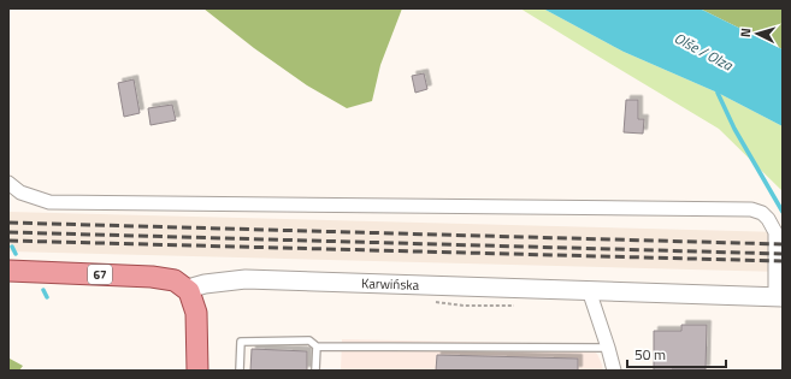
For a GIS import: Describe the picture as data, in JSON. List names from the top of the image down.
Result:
{
  "streets": {
    "main road": ["67", "Karwińska"]
  },
  "crossings": [
    ["67", "Karwińska"]
  ],
  "water": ["Olše / Olza"],
  "scale_bar": "50 m",
  "north": "left"
}
